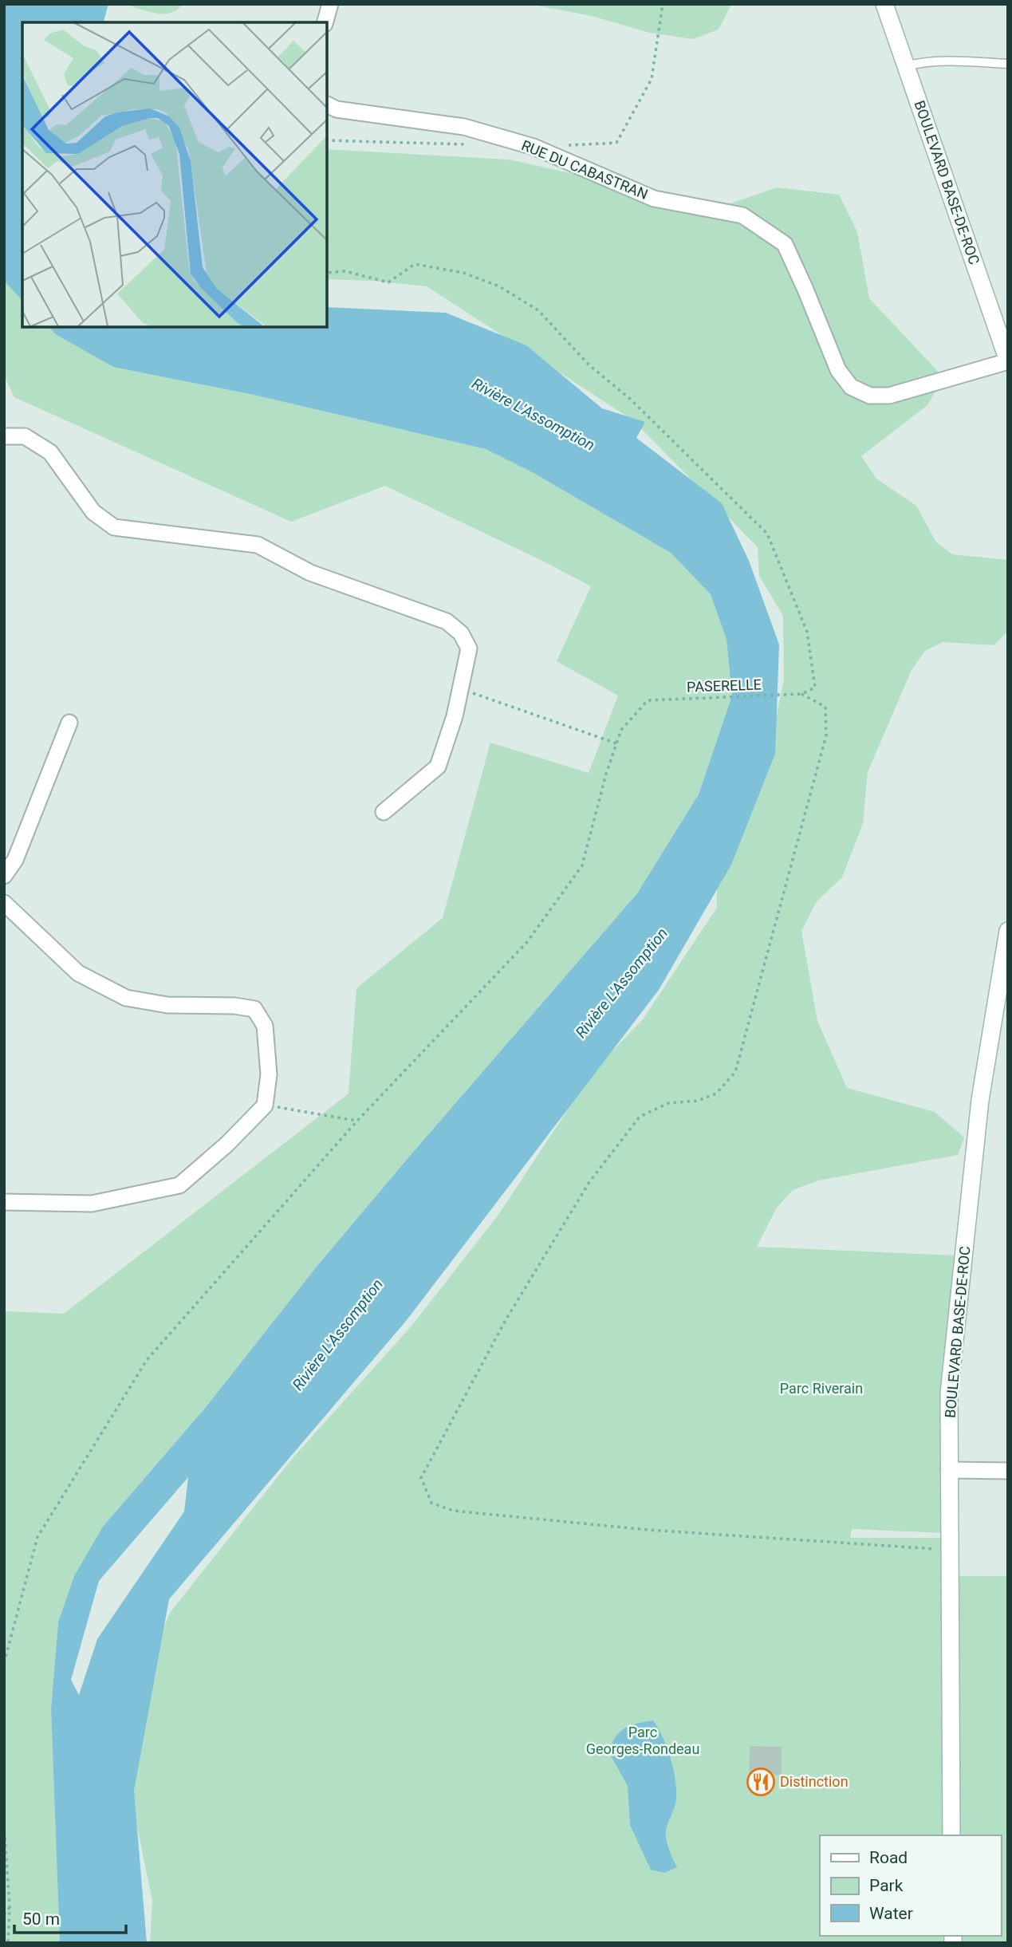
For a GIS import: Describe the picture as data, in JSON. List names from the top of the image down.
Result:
{
  "streets": {
    "street": ["RUE DU CABASTRAN", "BOULEVARD BASE-DE-ROC"],
    "path": ["PASERELLE"]
  },
  "crossings": [
    ["RUE DU CABASTRAN", "BOULEVARD BASE-DE-ROC"]
  ],
  "water": ["Rivière L'Assomption"],
  "parks": ["Parc Riverain", "Parc Georges-Rondeau"],
  "places": {
    "restaurant": ["Distinction"]
  },
  "legend": ["Road", "Park", "Water"],
  "scale_bar": "50 m"
}
